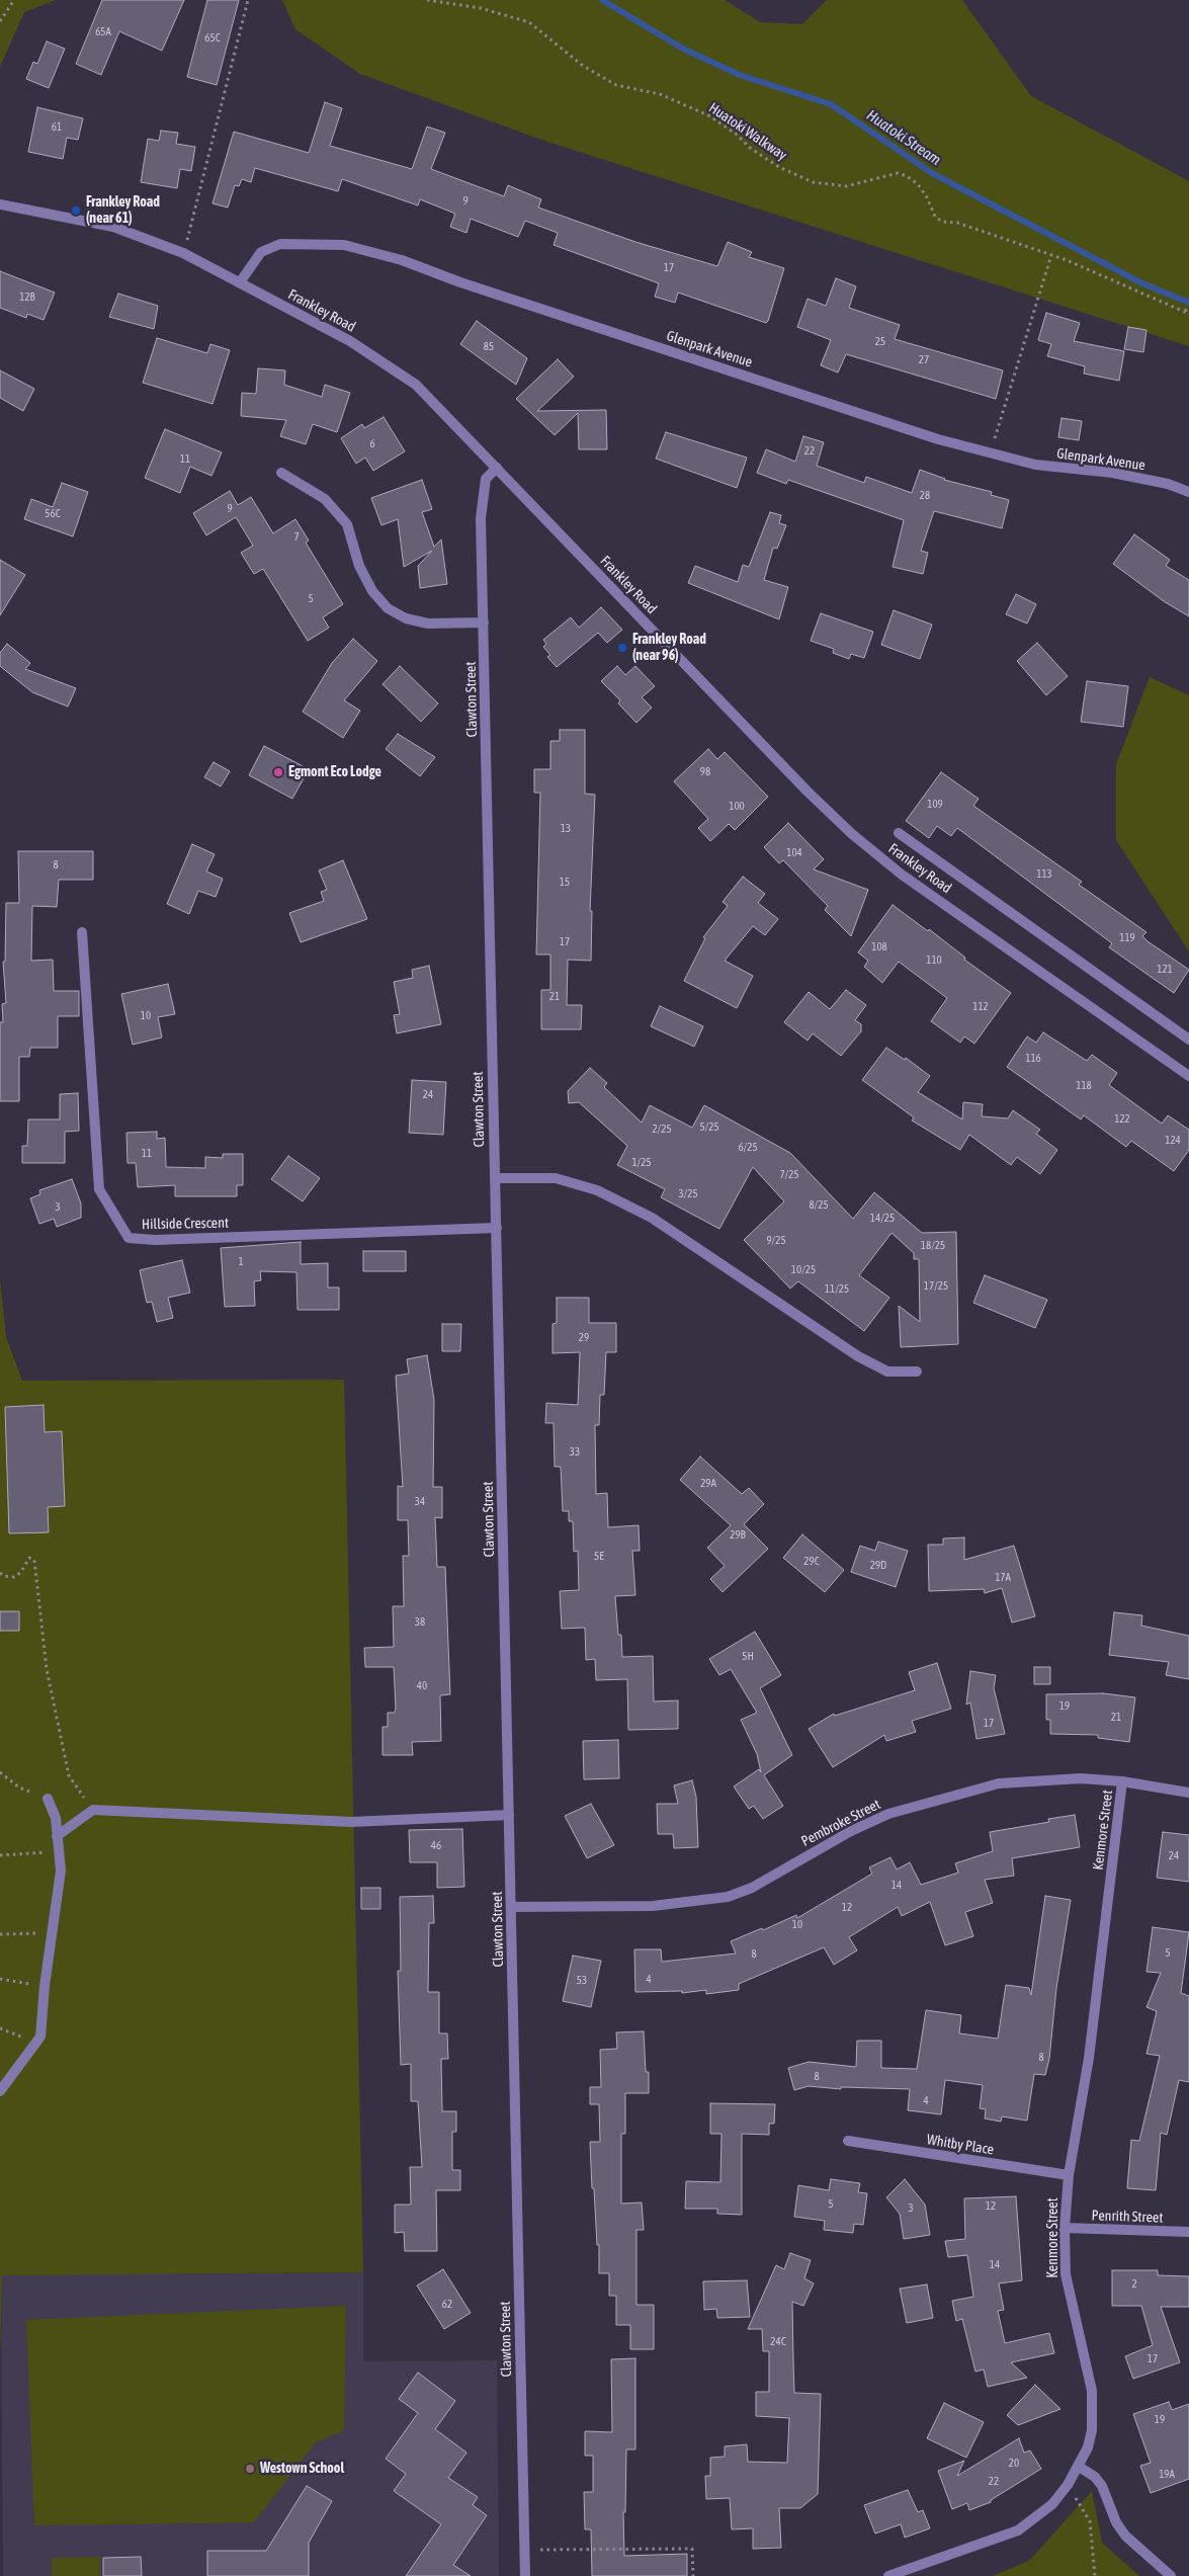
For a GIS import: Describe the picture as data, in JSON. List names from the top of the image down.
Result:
{
  "streets": {
    "street": [
      "Frankley Road",
      "Glenpark Avenue",
      "Clawton Street",
      "Hillside Crescent",
      "Pembroke Street",
      "Kenmore Street",
      "Whitby Place",
      "Penrith Street"
    ],
    "path": ["Huatoki Walkway"]
  },
  "crossings": [
    ["Frankley Road", "Glenpark Avenue"],
    ["Frankley Road", "Clawton Street"],
    ["Clawton Street", "Hillside Crescent"],
    ["Clawton Street", "Pembroke Street"],
    ["Pembroke Street", "Kenmore Street"],
    ["Kenmore Street", "Whitby Place"],
    ["Kenmore Street", "Penrith Street"]
  ],
  "water": ["Huatoki Stream"],
  "places": [
    "Frankley Road (near 61)",
    "Frankley Road (near 96)",
    "Egmont Eco Lodge",
    "Westown School"
  ],
  "house_numbers": [
    "65A",
    "65C",
    "61",
    "9",
    "17",
    "12B",
    "25",
    "85",
    "27",
    "6",
    "22",
    "11",
    "28",
    "9",
    "56C",
    "7",
    "5",
    "98",
    "109",
    "100",
    "13",
    "104",
    "8",
    "113",
    "15",
    "119",
    "17",
    "108",
    "110",
    "121",
    "21",
    "112",
    "10",
    "116",
    "118",
    "24",
    "122",
    "5/25",
    "2/25",
    "124",
    "6/25",
    "11",
    "1/25",
    "7/25",
    "3/25",
    "8/25",
    "3",
    "14/25",
    "9/25",
    "18/25",
    "1",
    "10/25",
    "17/25",
    "11/25",
    "29",
    "33",
    "29A",
    "34",
    "29B",
    "5E",
    "29C",
    "29D",
    "17A",
    "38",
    "5H",
    "40",
    "19",
    "21",
    "17",
    "46",
    "24",
    "14",
    "12",
    "10",
    "5",
    "8",
    "4",
    "53",
    "8",
    "8",
    "4",
    "5",
    "12",
    "3",
    "14",
    "2",
    "62",
    "24C",
    "17",
    "19",
    "20",
    "19A",
    "22"
  ]
}
